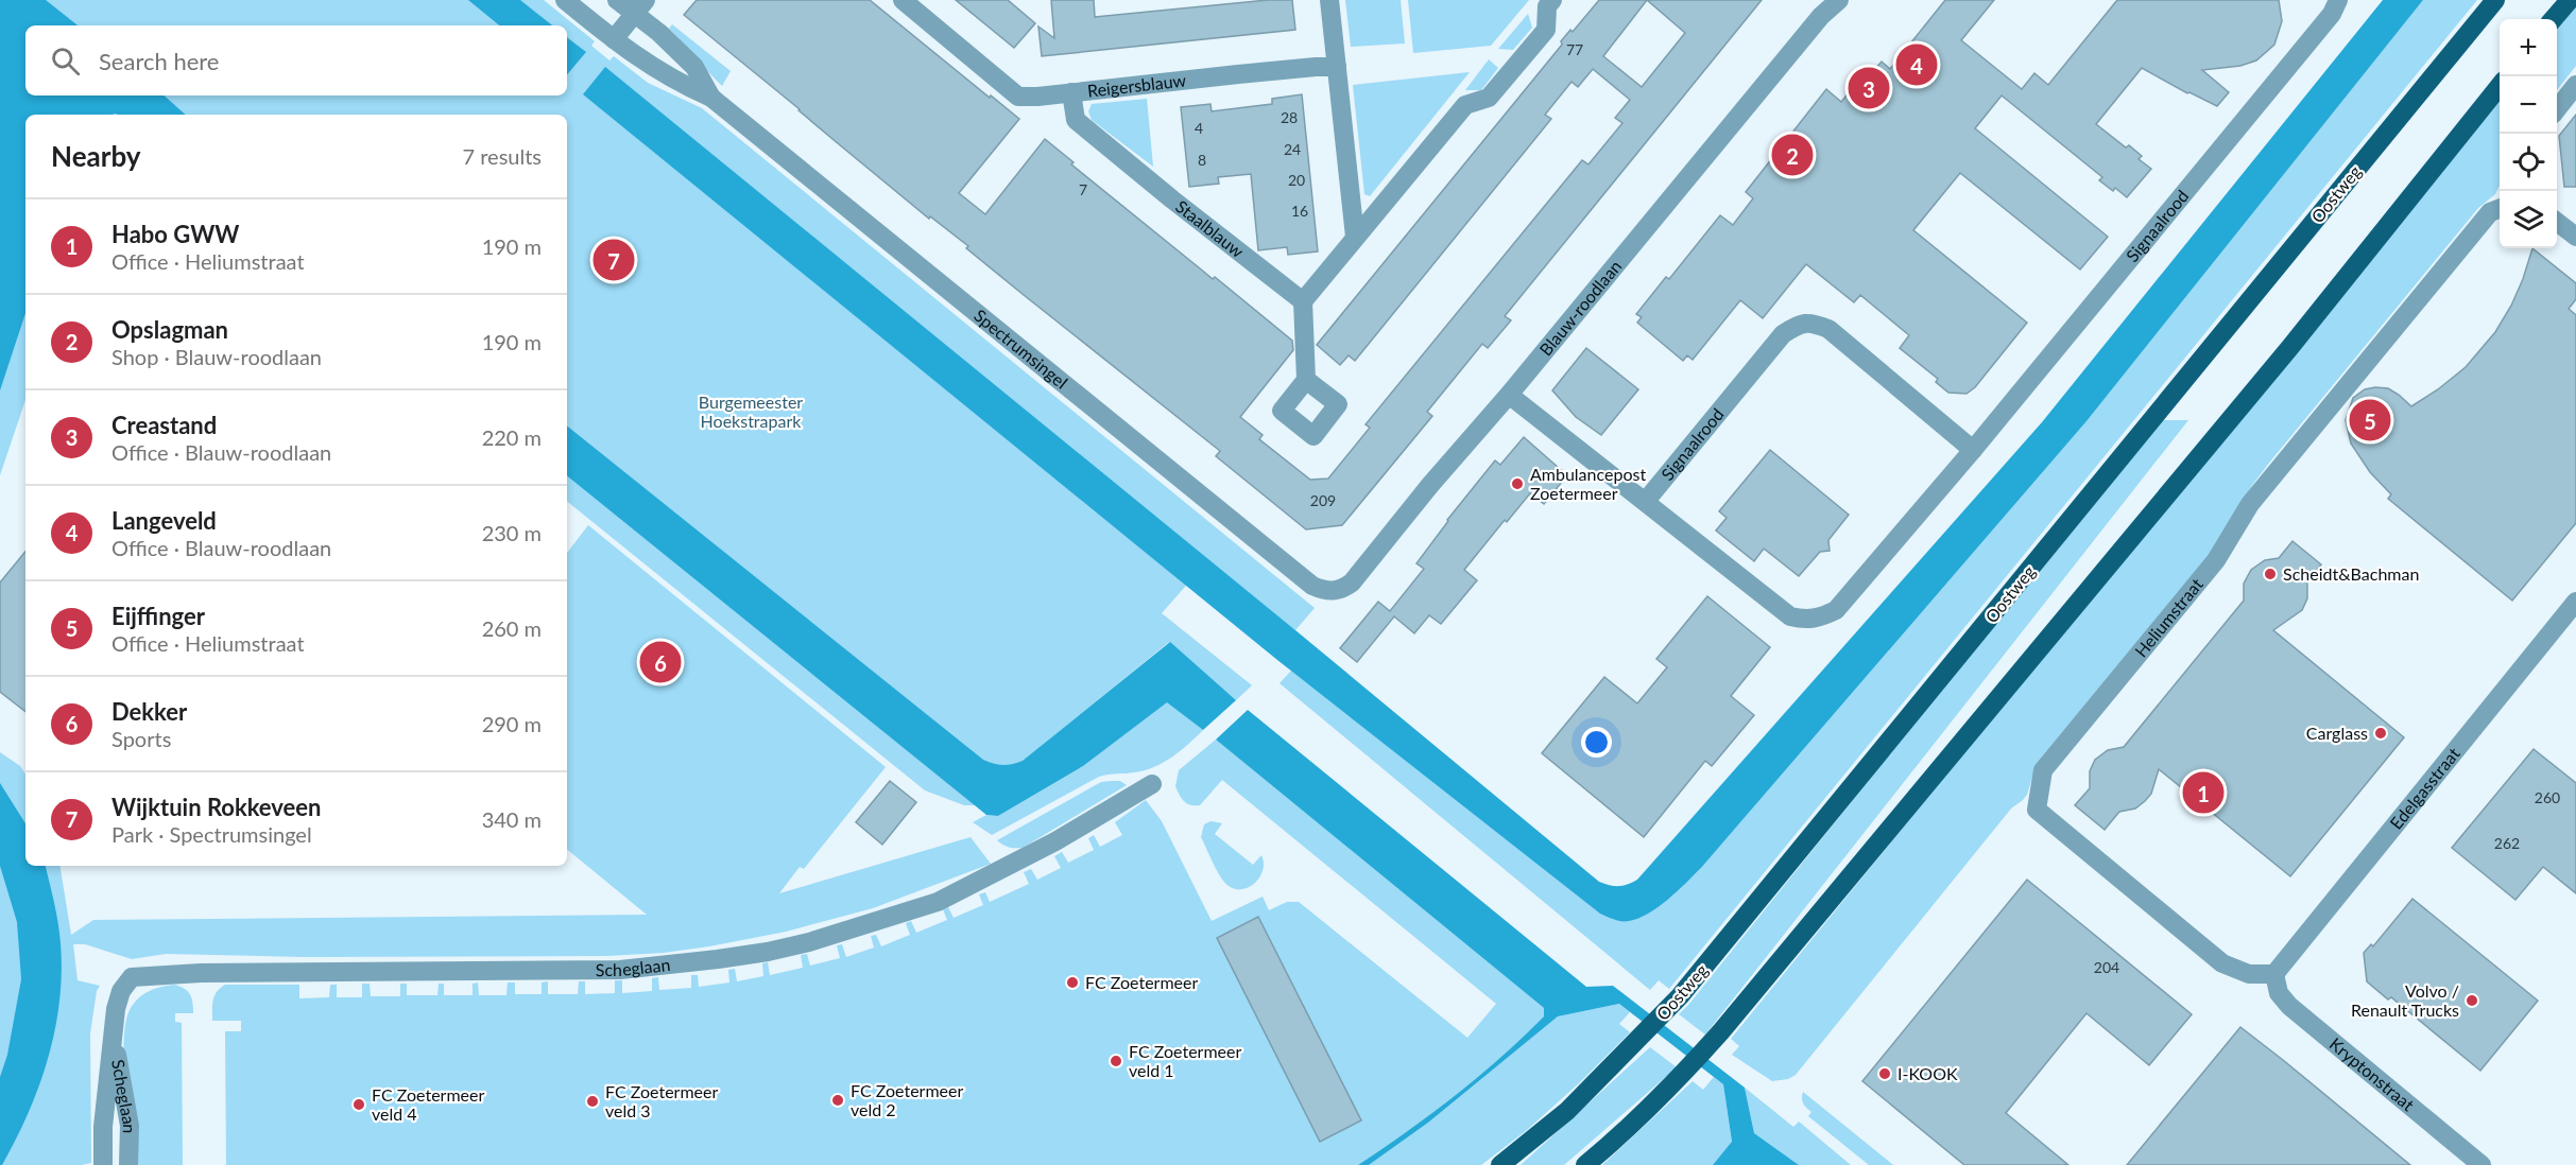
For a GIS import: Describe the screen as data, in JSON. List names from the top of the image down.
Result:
{
  "streets": {
    "main road": ["Oostweg"],
    "street": [
      "Reigersblauw",
      "Signaalrood",
      "Staalblauw",
      "Blauw-roodlaan",
      "Spectrumsingel",
      "Heliumstraat",
      "Edelgasstraat",
      "Scheglaan",
      "Kryptonstraat"
    ]
  },
  "crossings": [
    ["Reigersblauw", "Staalblauw"],
    ["Signaalrood", "Blauw-roodlaan"],
    ["Blauw-roodlaan", "Spectrumsingel"],
    ["Heliumstraat", "Edelgasstraat"],
    ["Heliumstraat", "Kryptonstraat"],
    ["Edelgasstraat", "Kryptonstraat"]
  ],
  "parks": ["Burgemeester Hoekstrapark"],
  "places": [
    "Ambulancepost Zoetermeer",
    "Scheidt&Bachman",
    "Carglass",
    "FC Zoetermeer",
    "Volvo / Renault Trucks",
    "FC Zoetermeer veld 1",
    "I-KOOK",
    "FC Zoetermeer veld 2",
    "FC Zoetermeer veld 3",
    "FC Zoetermeer veld 4"
  ],
  "house_numbers": [
    "77",
    "28",
    "4",
    "24",
    "8",
    "20",
    "7",
    "16",
    "209",
    "260",
    "262",
    "204"
  ],
  "page": {
    "map_buttons": ["+", "−"],
    "search": "Search here",
    "pins": [
      "4",
      "3",
      "2",
      "7",
      "5",
      "6",
      "1"
    ],
    "heading": ["Nearby", "7 results"],
    "list": [
      {
        "mark": "1",
        "name": "Habo GWW",
        "note": "Office · Heliumstraat",
        "value": "190 m"
      },
      {
        "mark": "2",
        "name": "Opslagman",
        "note": "Shop · Blauw-roodlaan",
        "value": "190 m"
      },
      {
        "mark": "3",
        "name": "Creastand",
        "note": "Office · Blauw-roodlaan",
        "value": "220 m"
      },
      {
        "mark": "4",
        "name": "Langeveld",
        "note": "Office · Blauw-roodlaan",
        "value": "230 m"
      },
      {
        "mark": "5",
        "name": "Eijffinger",
        "note": "Office · Heliumstraat",
        "value": "260 m"
      },
      {
        "mark": "6",
        "name": "Dekker",
        "note": "Sports",
        "value": "290 m"
      },
      {
        "mark": "7",
        "name": "Wijktuin Rokkeveen",
        "note": "Park · Spectrumsingel",
        "value": "340 m"
      }
    ]
  }
}
